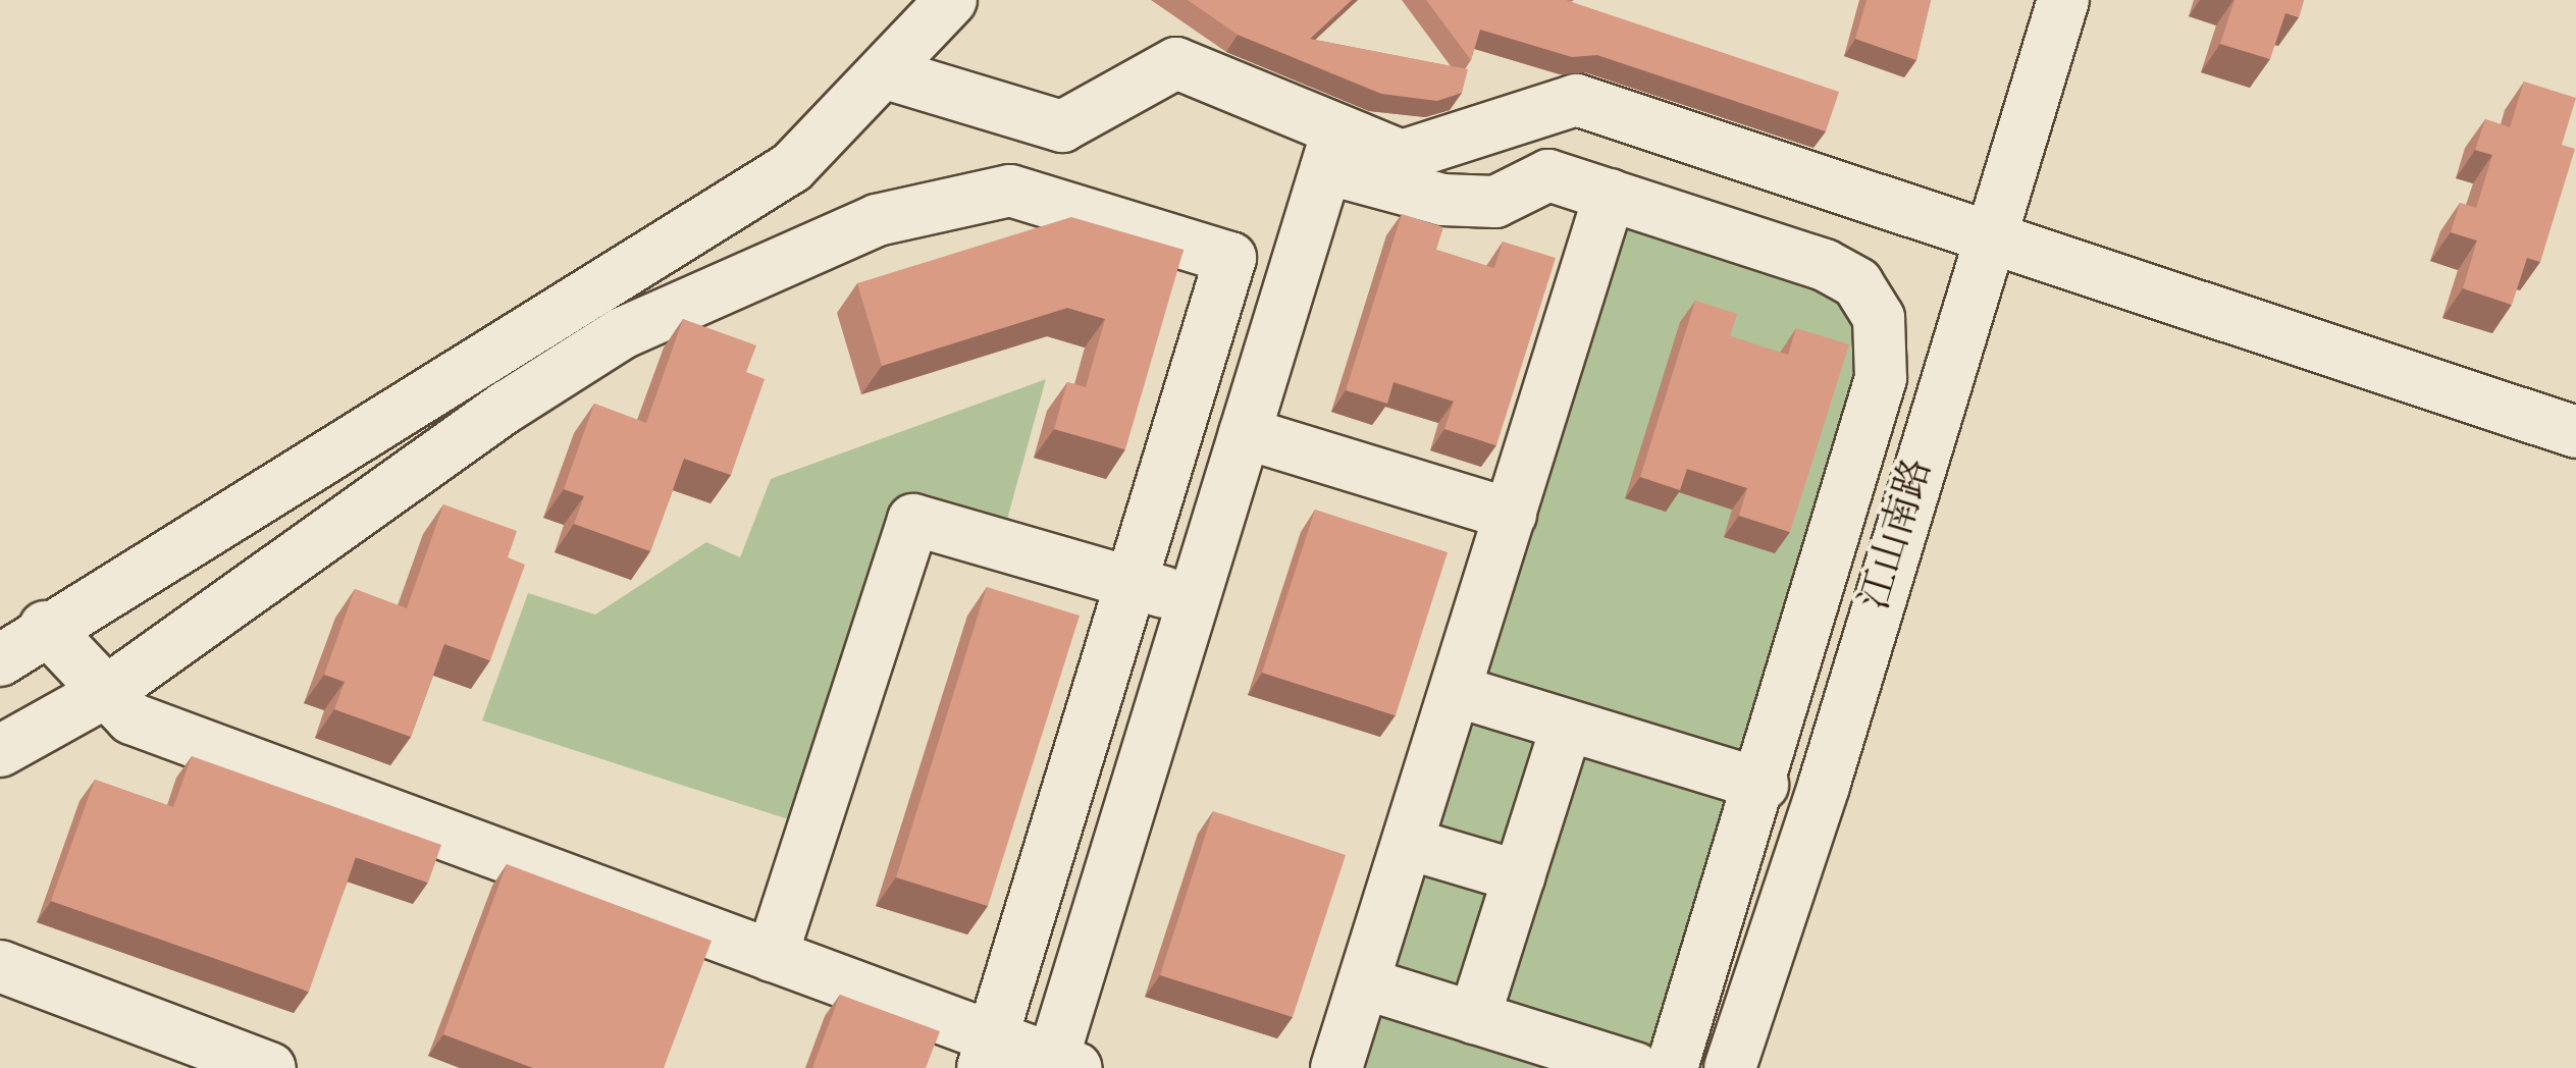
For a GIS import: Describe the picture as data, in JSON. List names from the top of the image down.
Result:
{
  "streets": {
    "street": ["江山南路"]
  }
}
